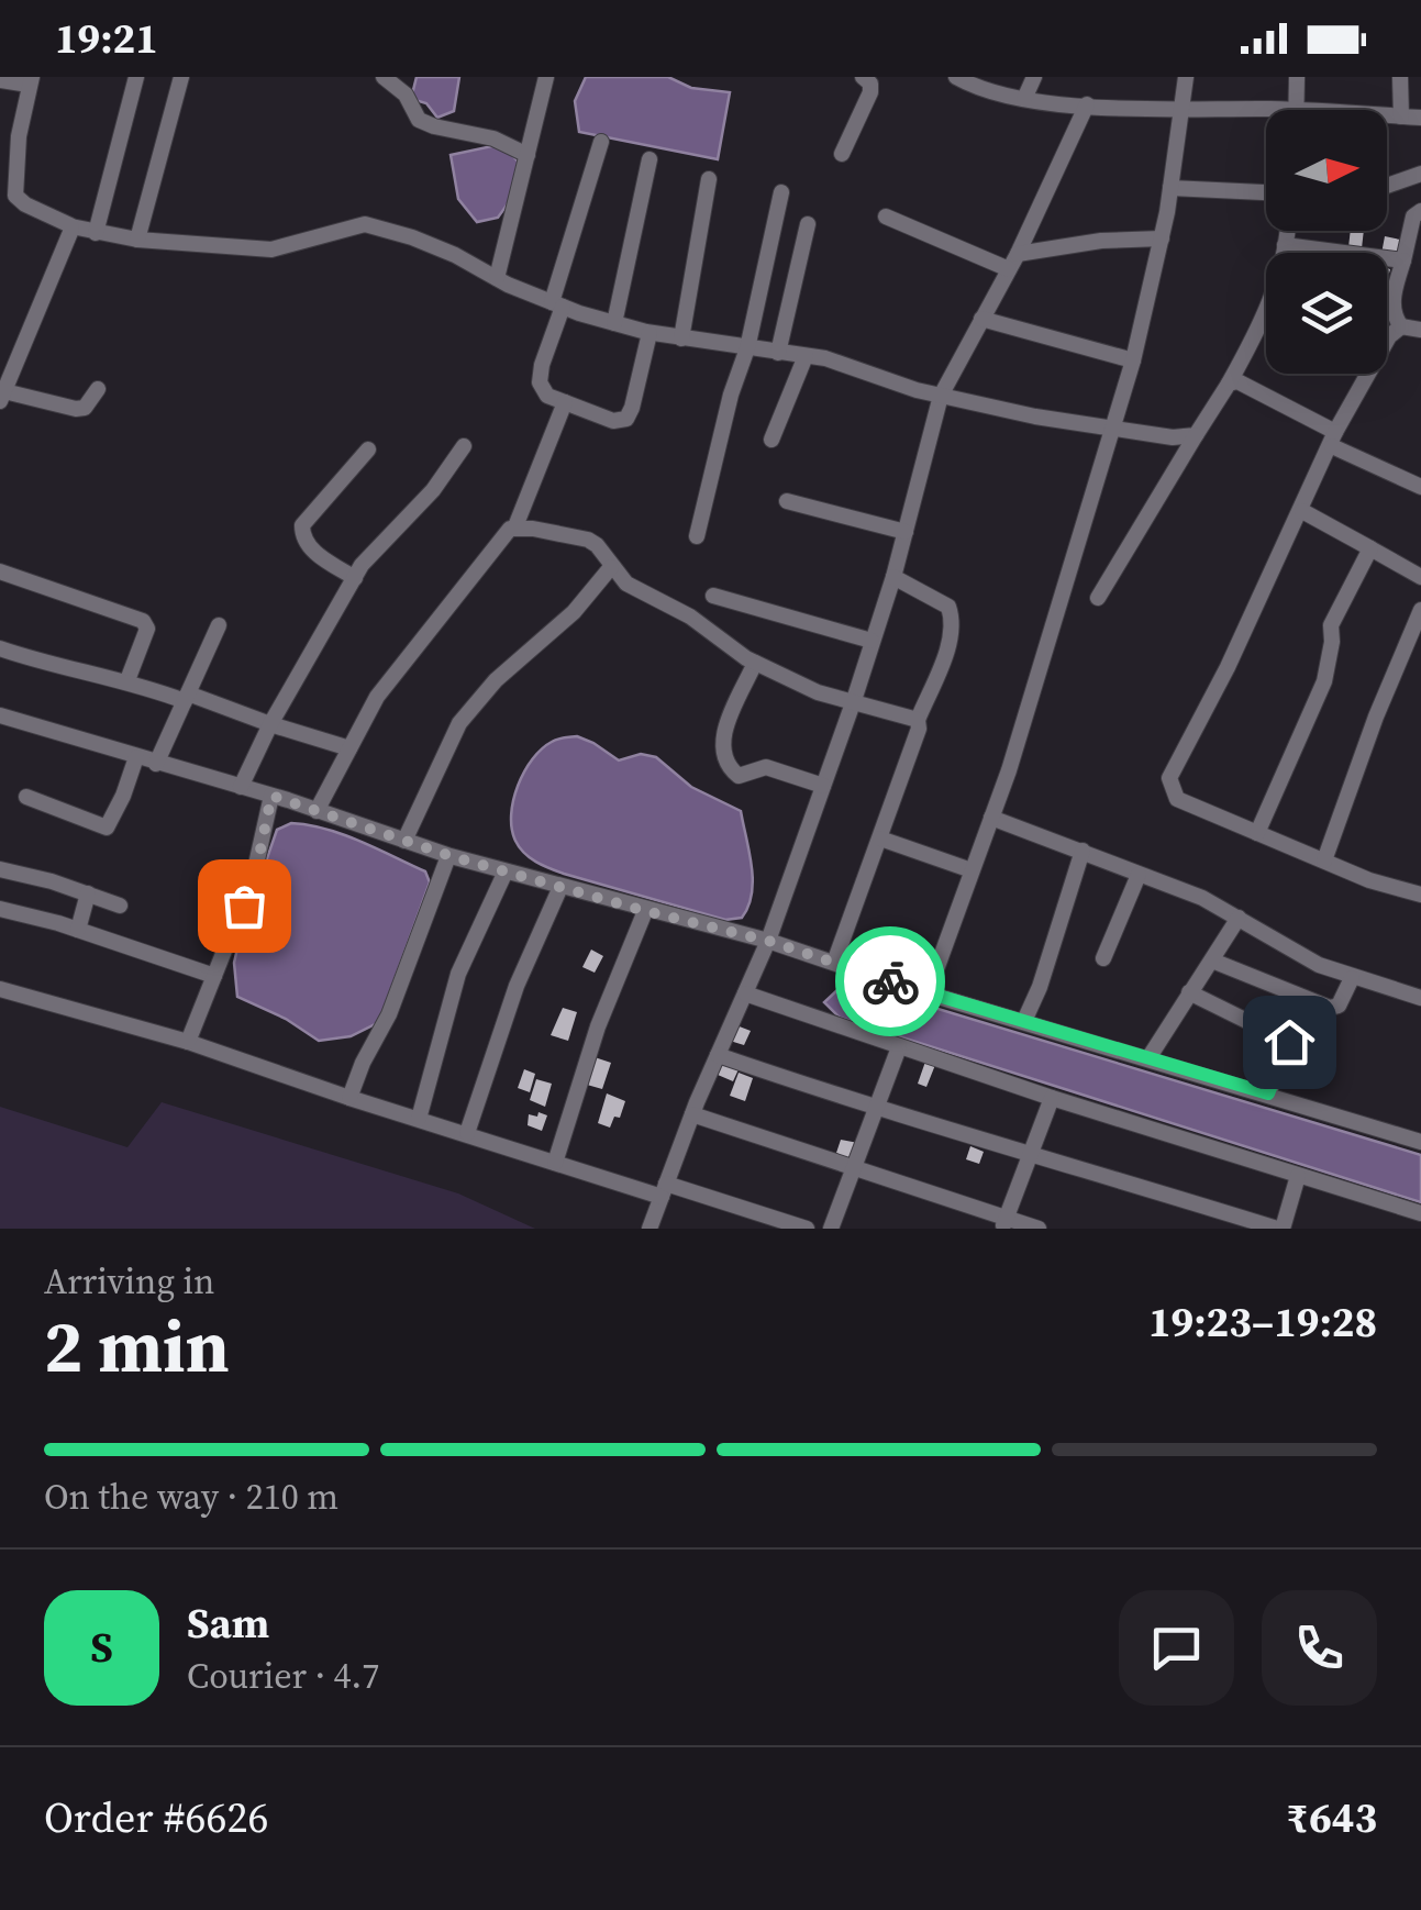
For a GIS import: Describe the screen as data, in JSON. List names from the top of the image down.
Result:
{
  "north": "right",
  "page": {
    "status": "19:21",
    "heading": ["2 min", "Arriving in", "19:23–19:28"],
    "panel": [
      "Sam",
      "Courier · 4.7",
      "Order #6626",
      "₹643"
    ],
    "bar": "On the way · 210 m",
    "round": "S"
  }
}
